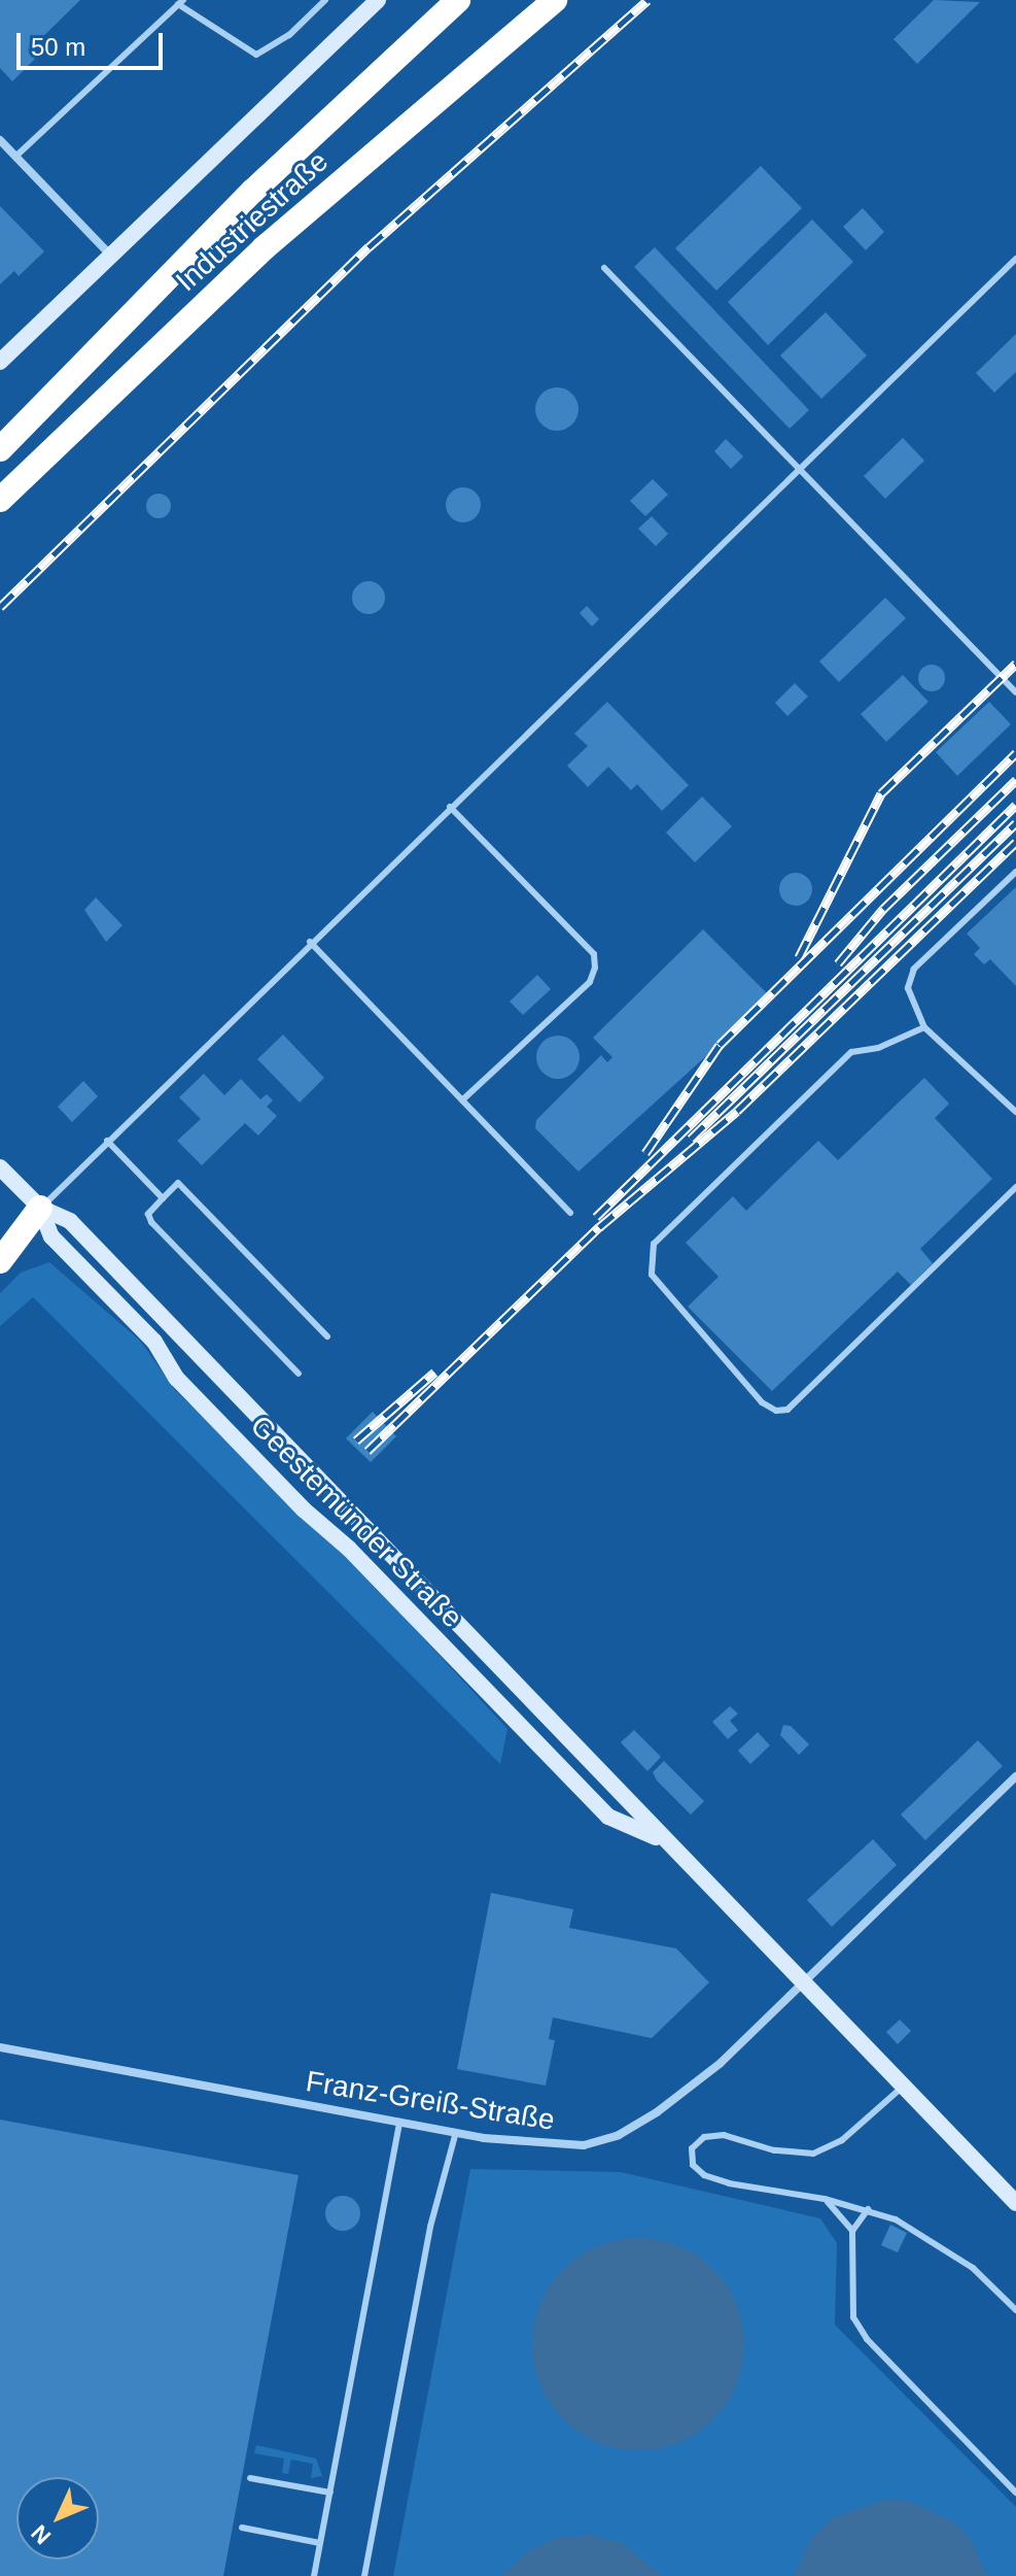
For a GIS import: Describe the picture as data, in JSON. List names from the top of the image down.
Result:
{
  "streets": {
    "highway": ["Industriestraße"],
    "street": ["Geestemünder Straße", "Franz-Greiß-Straße"]
  },
  "crossings": [
    ["Geestemünder Straße", "Franz-Greiß-Straße"]
  ],
  "scale_bar": "50 m",
  "north": "bottom left"
}
